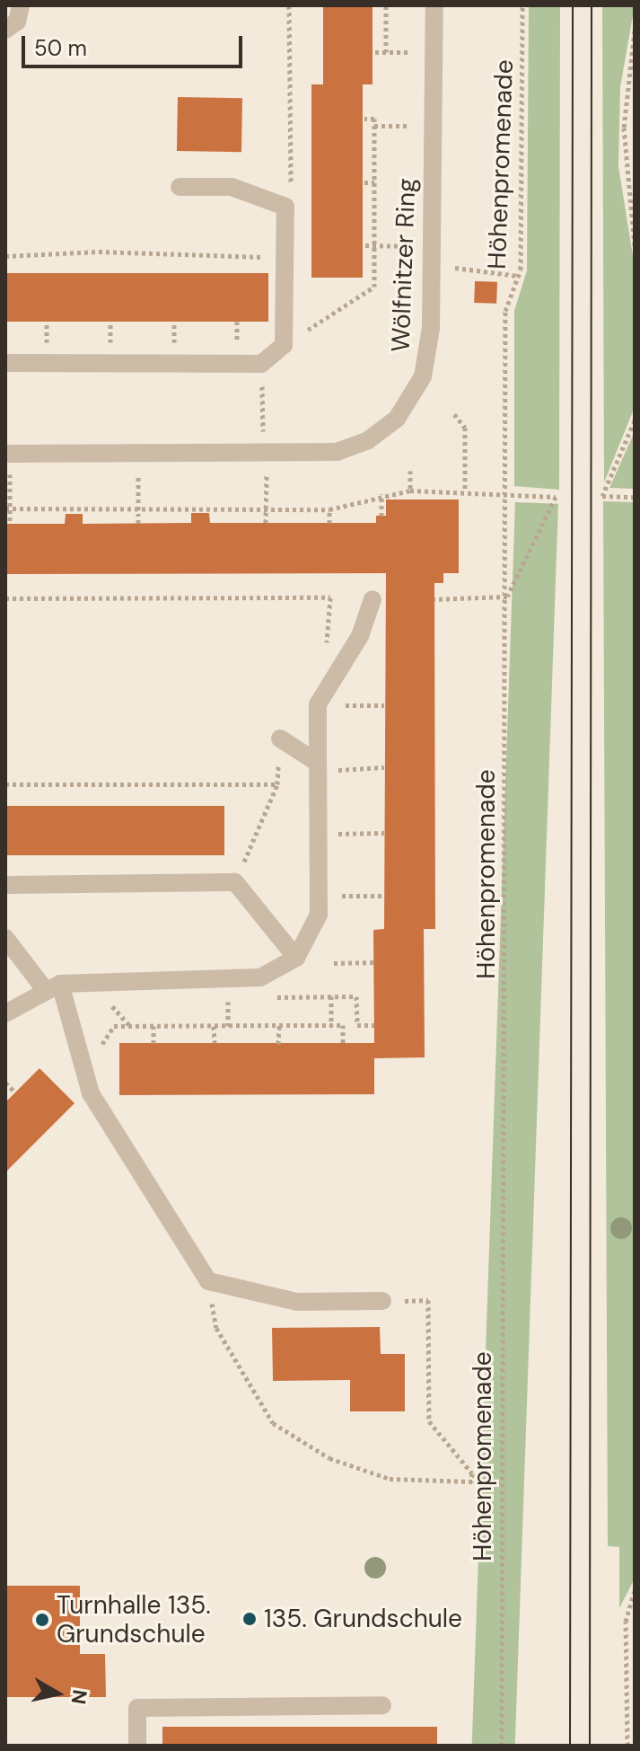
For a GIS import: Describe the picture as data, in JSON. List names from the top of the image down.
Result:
{
  "streets": {
    "street": ["Wölfnitzer Ring"],
    "path": ["Höhenpromenade"]
  },
  "places": ["135. Grundschule", "Turnhalle 135. Grundschule"],
  "scale_bar": "50 m",
  "north": "right"
}
